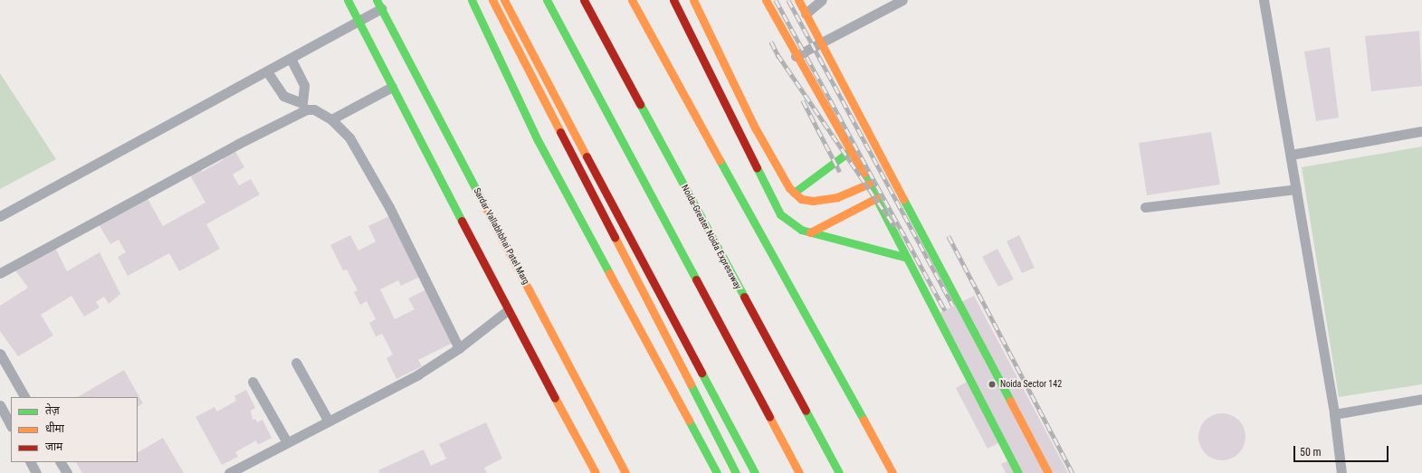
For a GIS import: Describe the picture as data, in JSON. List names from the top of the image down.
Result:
{
  "streets": {
    "main road": ["Sardar Vallabhbhai Patel Marg", "Noida-Greater Noida Expressway"]
  },
  "places": ["Noida Sector 142"],
  "legend": ["तेज़", "धीमा", "जाम"],
  "scale_bar": "50 m"
}
